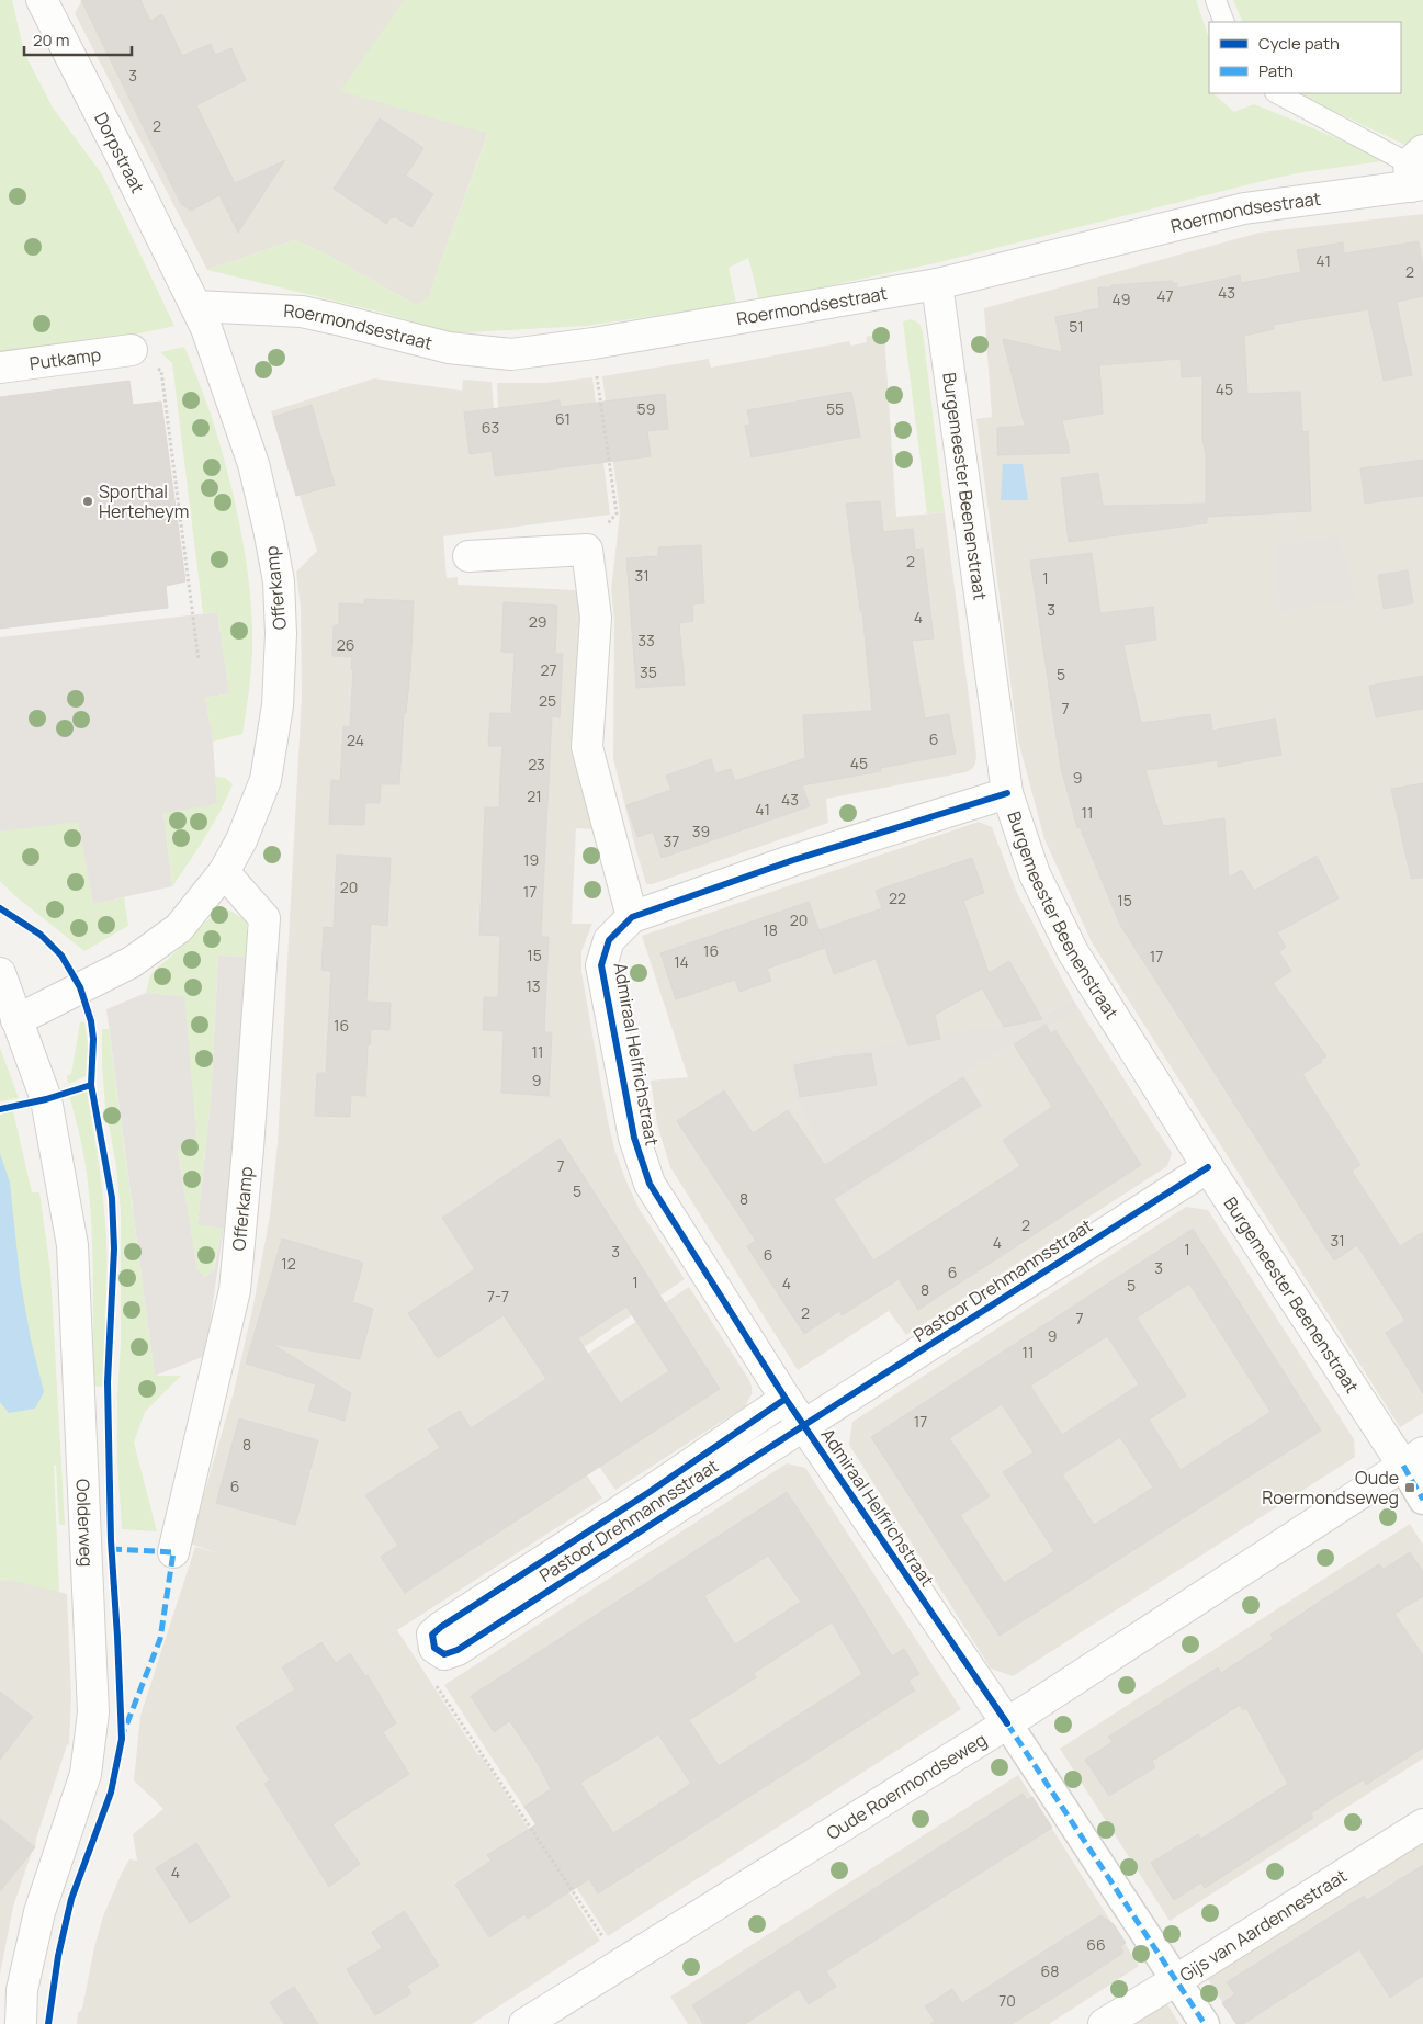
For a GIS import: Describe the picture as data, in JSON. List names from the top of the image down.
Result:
{
  "streets": {
    "street": [
      "Dorpstraat",
      "Roermondsestraat",
      "Putkamp",
      "Burgemeester Beenenstraat",
      "Offerkamp",
      "Admiraal Helfrichstraat",
      "Pastoor Drehmannsstraat",
      "Oolderweg",
      "Oude Roermondseweg",
      "Gijs van Aardennestraat"
    ]
  },
  "crossings": [
    ["Dorpstraat", "Roermondsestraat"],
    ["Dorpstraat", "Offerkamp"],
    ["Roermondsestraat", "Burgemeester Beenenstraat"],
    ["Roermondsestraat", "Offerkamp"],
    ["Burgemeester Beenenstraat", "Admiraal Helfrichstraat"],
    ["Burgemeester Beenenstraat", "Pastoor Drehmannsstraat"],
    ["Burgemeester Beenenstraat", "Oude Roermondseweg"],
    ["Offerkamp", "Oolderweg"],
    ["Admiraal Helfrichstraat", "Pastoor Drehmannsstraat"],
    ["Admiraal Helfrichstraat", "Oude Roermondseweg"]
  ],
  "places": {
    "other": ["Sporthal Herteheym"],
    "transit": ["Oude Roermondseweg"]
  },
  "house_numbers": [
    "3",
    "2",
    "41",
    "2",
    "43",
    "47",
    "49",
    "51",
    "45",
    "59",
    "55",
    "61",
    "63",
    "2",
    "31",
    "1",
    "3",
    "4",
    "29",
    "33",
    "26",
    "27",
    "35",
    "5",
    "25",
    "7",
    "6",
    "24",
    "45",
    "23",
    "9",
    "21",
    "43",
    "41",
    "11",
    "39",
    "37",
    "19",
    "20",
    "17",
    "22",
    "15",
    "20",
    "18",
    "16",
    "15",
    "17",
    "14",
    "13",
    "16",
    "11",
    "9",
    "7",
    "5",
    "8",
    "2",
    "31",
    "4",
    "1",
    "3",
    "6",
    "12",
    "3",
    "6",
    "1",
    "4",
    "5",
    "8",
    "7-7",
    "2",
    "7",
    "9",
    "11",
    "17",
    "8",
    "6",
    "4",
    "66",
    "68",
    "70"
  ],
  "legend": ["Cycle path", "Path"],
  "scale_bar": "20 m"
}
